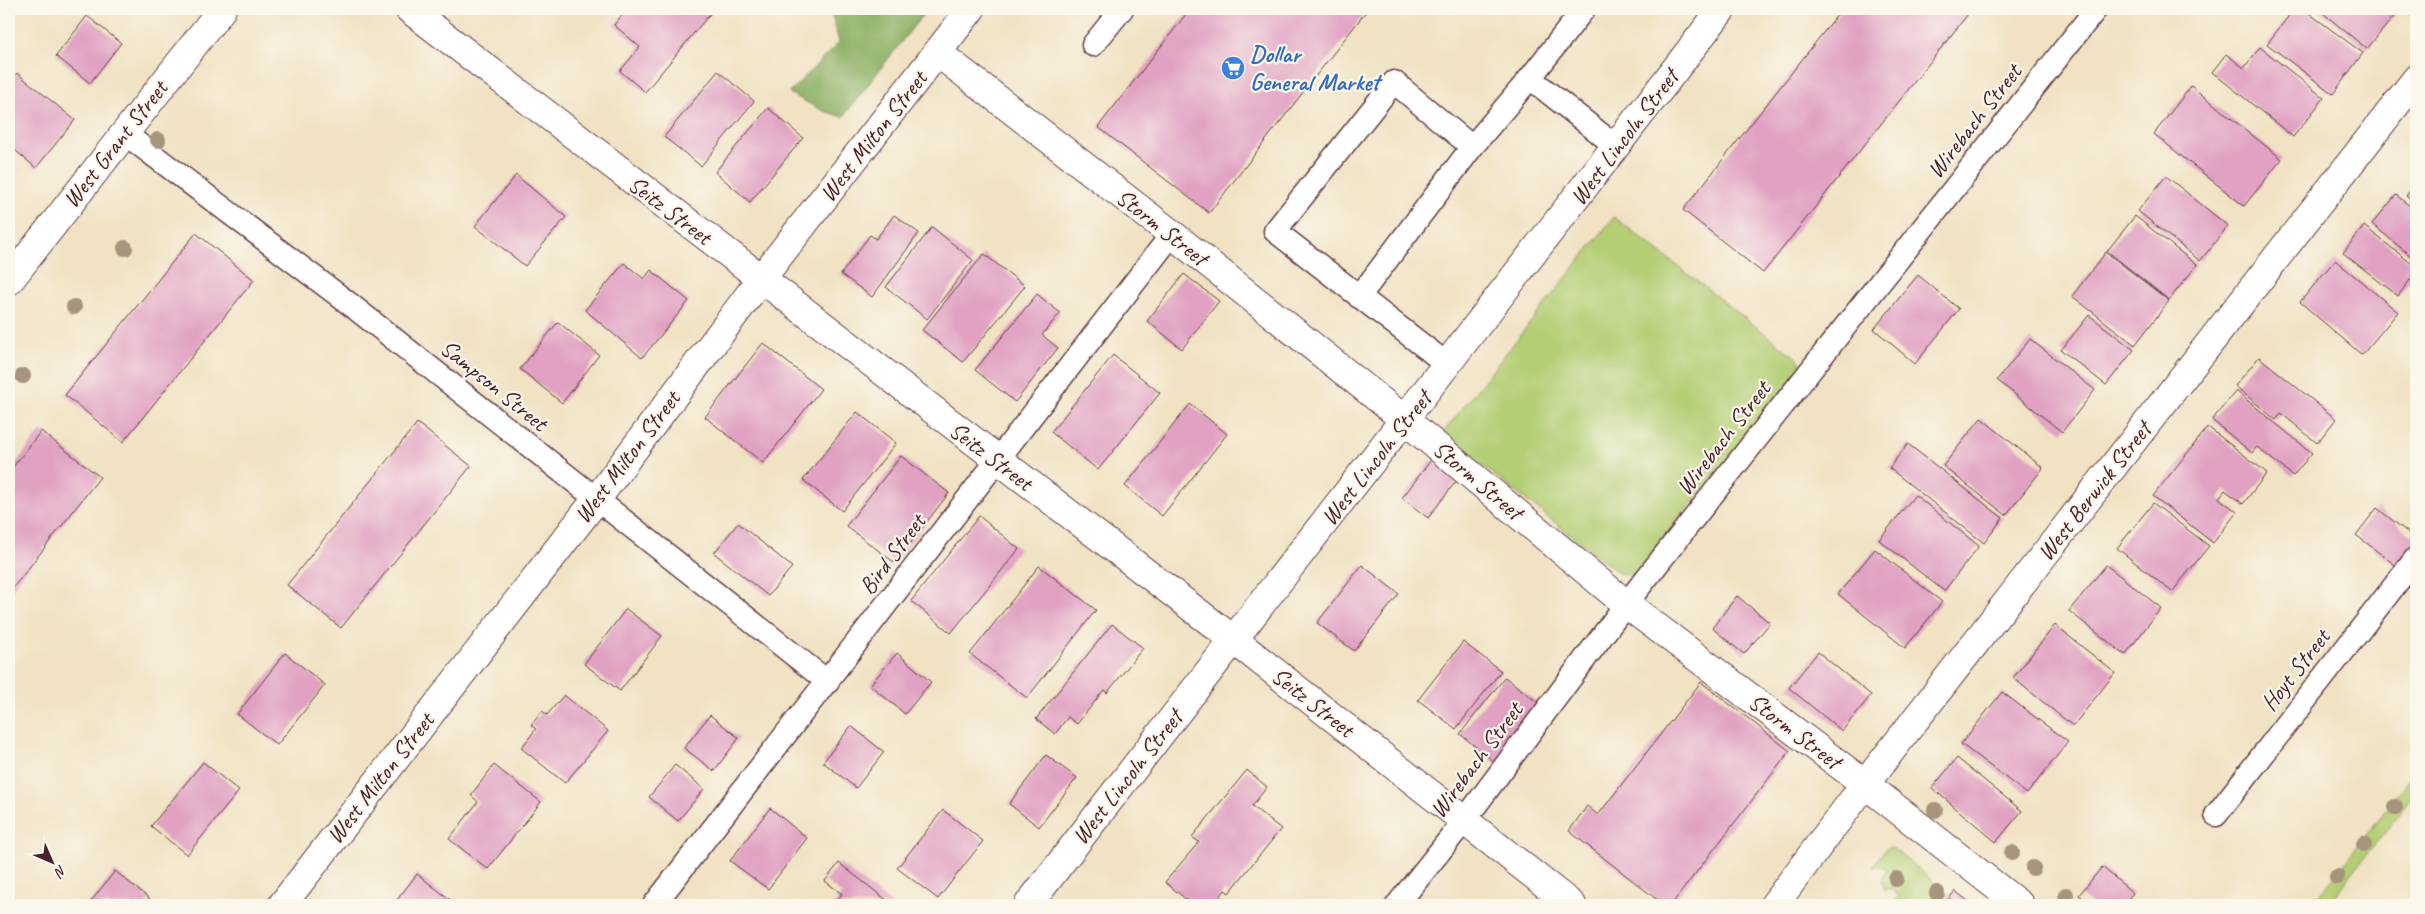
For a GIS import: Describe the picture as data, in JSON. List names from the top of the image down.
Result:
{
  "streets": {
    "street": [
      "West Milton Street",
      "West Lincoln Street",
      "West Grant Street",
      "Seitz Street",
      "Storm Street",
      "West Berwick Street"
    ],
    "lane": [
      "Wirebach Street",
      "Sampson Street",
      "Bird Street",
      "Hoyt Street"
    ]
  },
  "crossings": [
    ["Wirebach Street", "Seitz Street"],
    ["Wirebach Street", "Storm Street"],
    ["West Milton Street", "Seitz Street"],
    ["West Milton Street", "Storm Street"],
    ["West Milton Street", "Sampson Street"],
    ["West Lincoln Street", "Seitz Street"],
    ["West Lincoln Street", "Storm Street"],
    ["West Grant Street", "Sampson Street"],
    ["Seitz Street", "Bird Street"],
    ["Storm Street", "West Berwick Street"],
    ["Storm Street", "Bird Street"],
    ["Sampson Street", "Bird Street"]
  ],
  "places": {
    "supermarket": ["Dollar General Market"]
  },
  "north": "bottom right"
}
